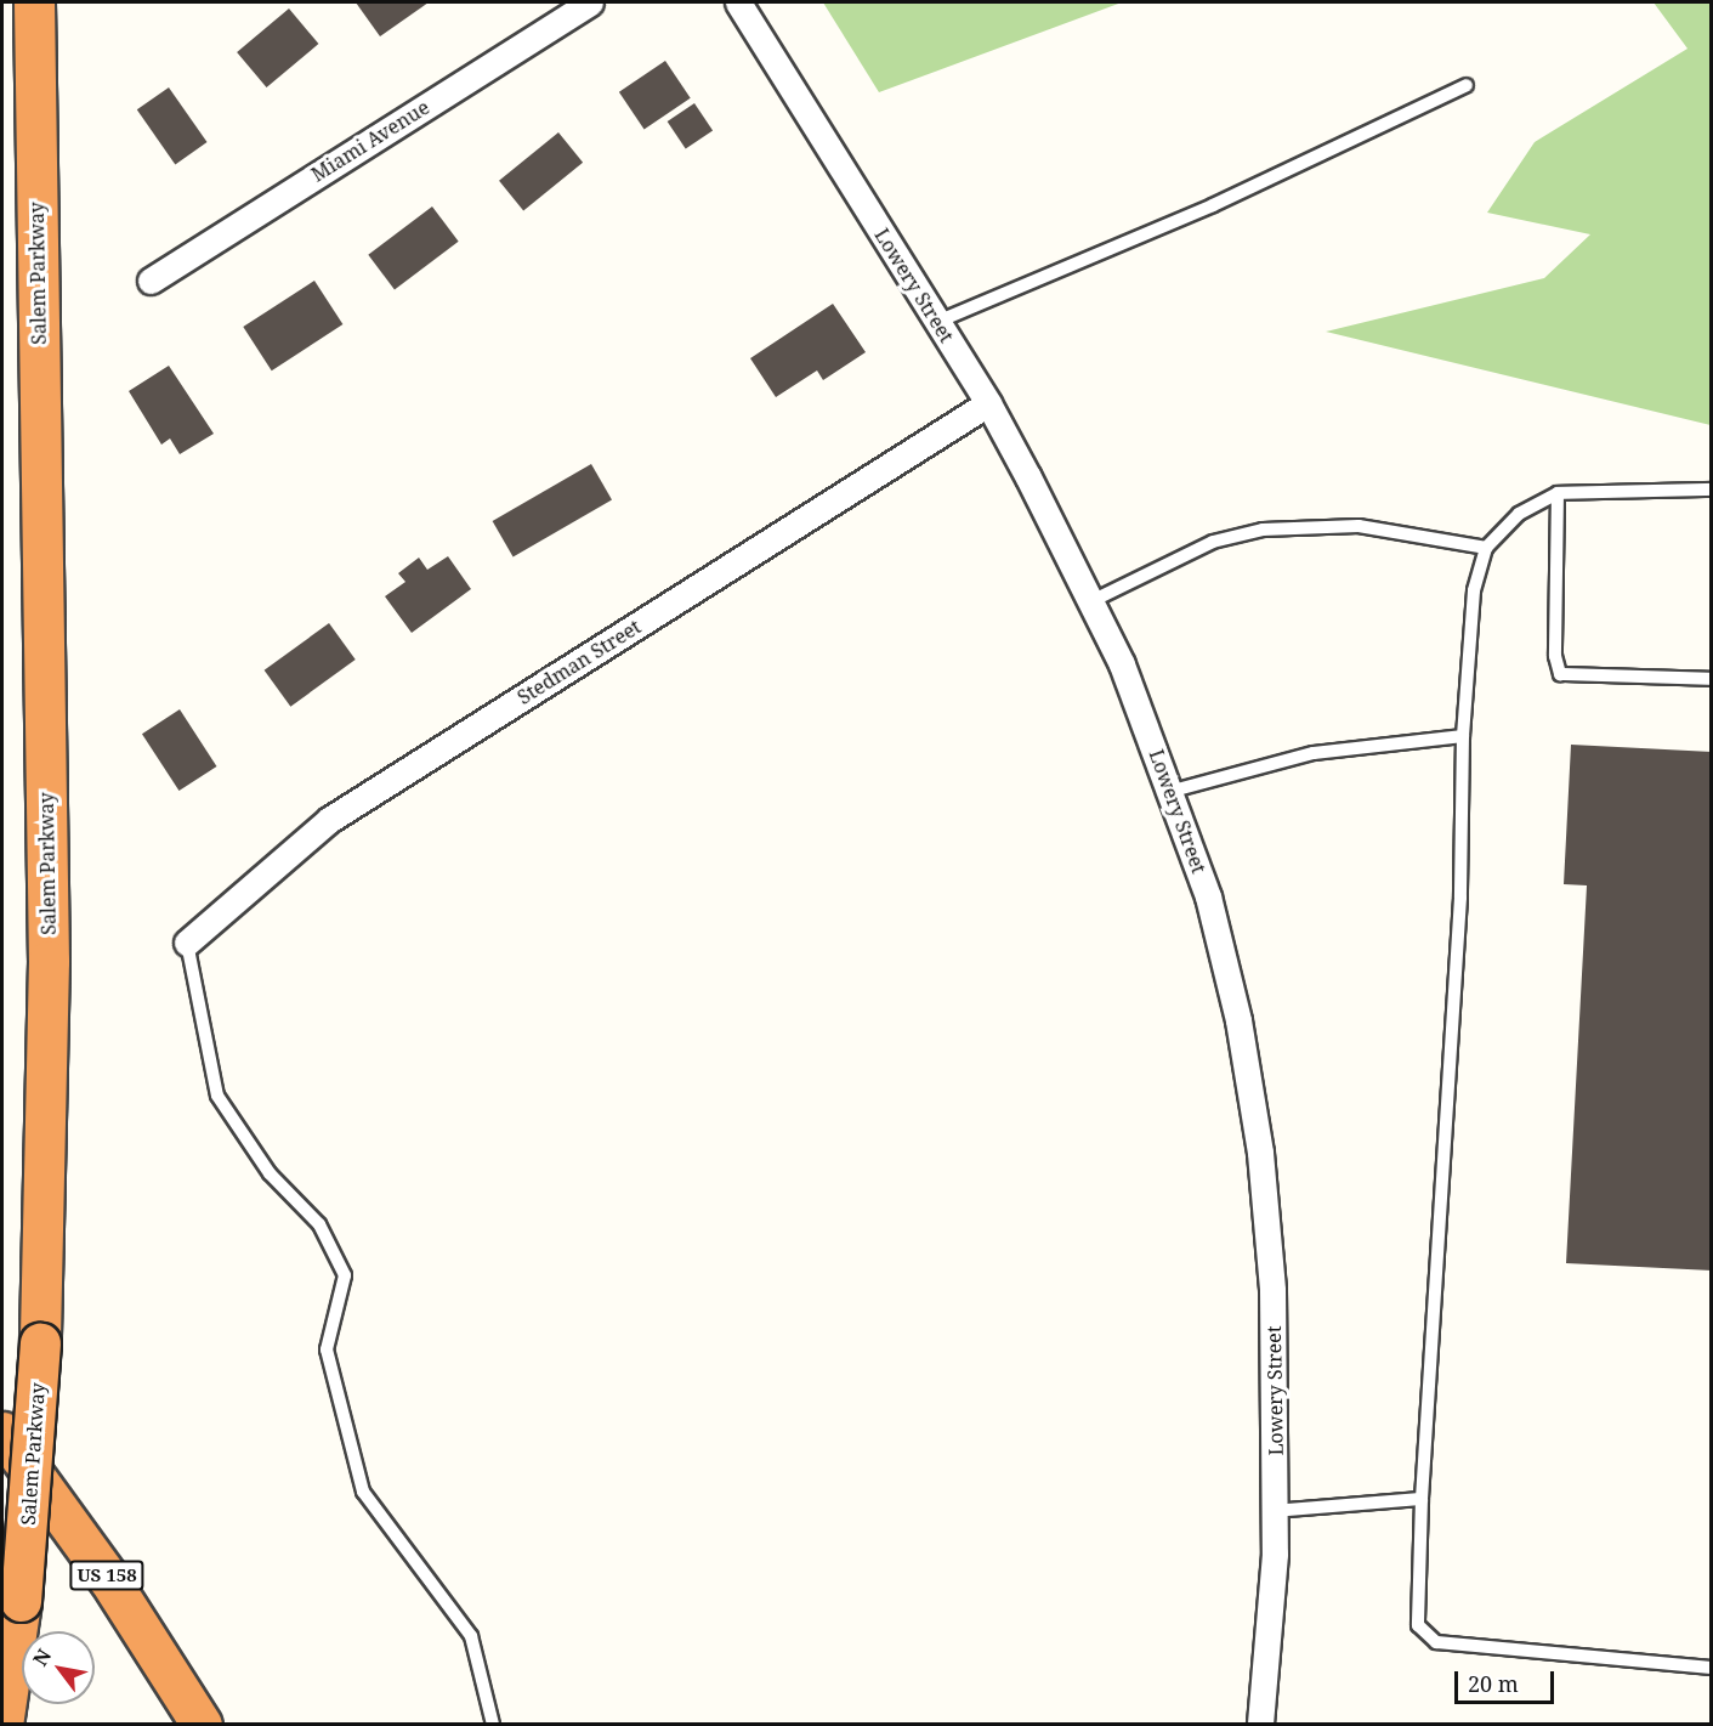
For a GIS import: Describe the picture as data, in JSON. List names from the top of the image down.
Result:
{
  "streets": {
    "highway": ["Salem Parkway", "US 158"],
    "street": ["Miami Avenue", "Lowery Street", "Stedman Street"]
  },
  "crossings": [
    ["Lowery Street", "Stedman Street"]
  ],
  "scale_bar": "20 m",
  "north": "top left"
}
